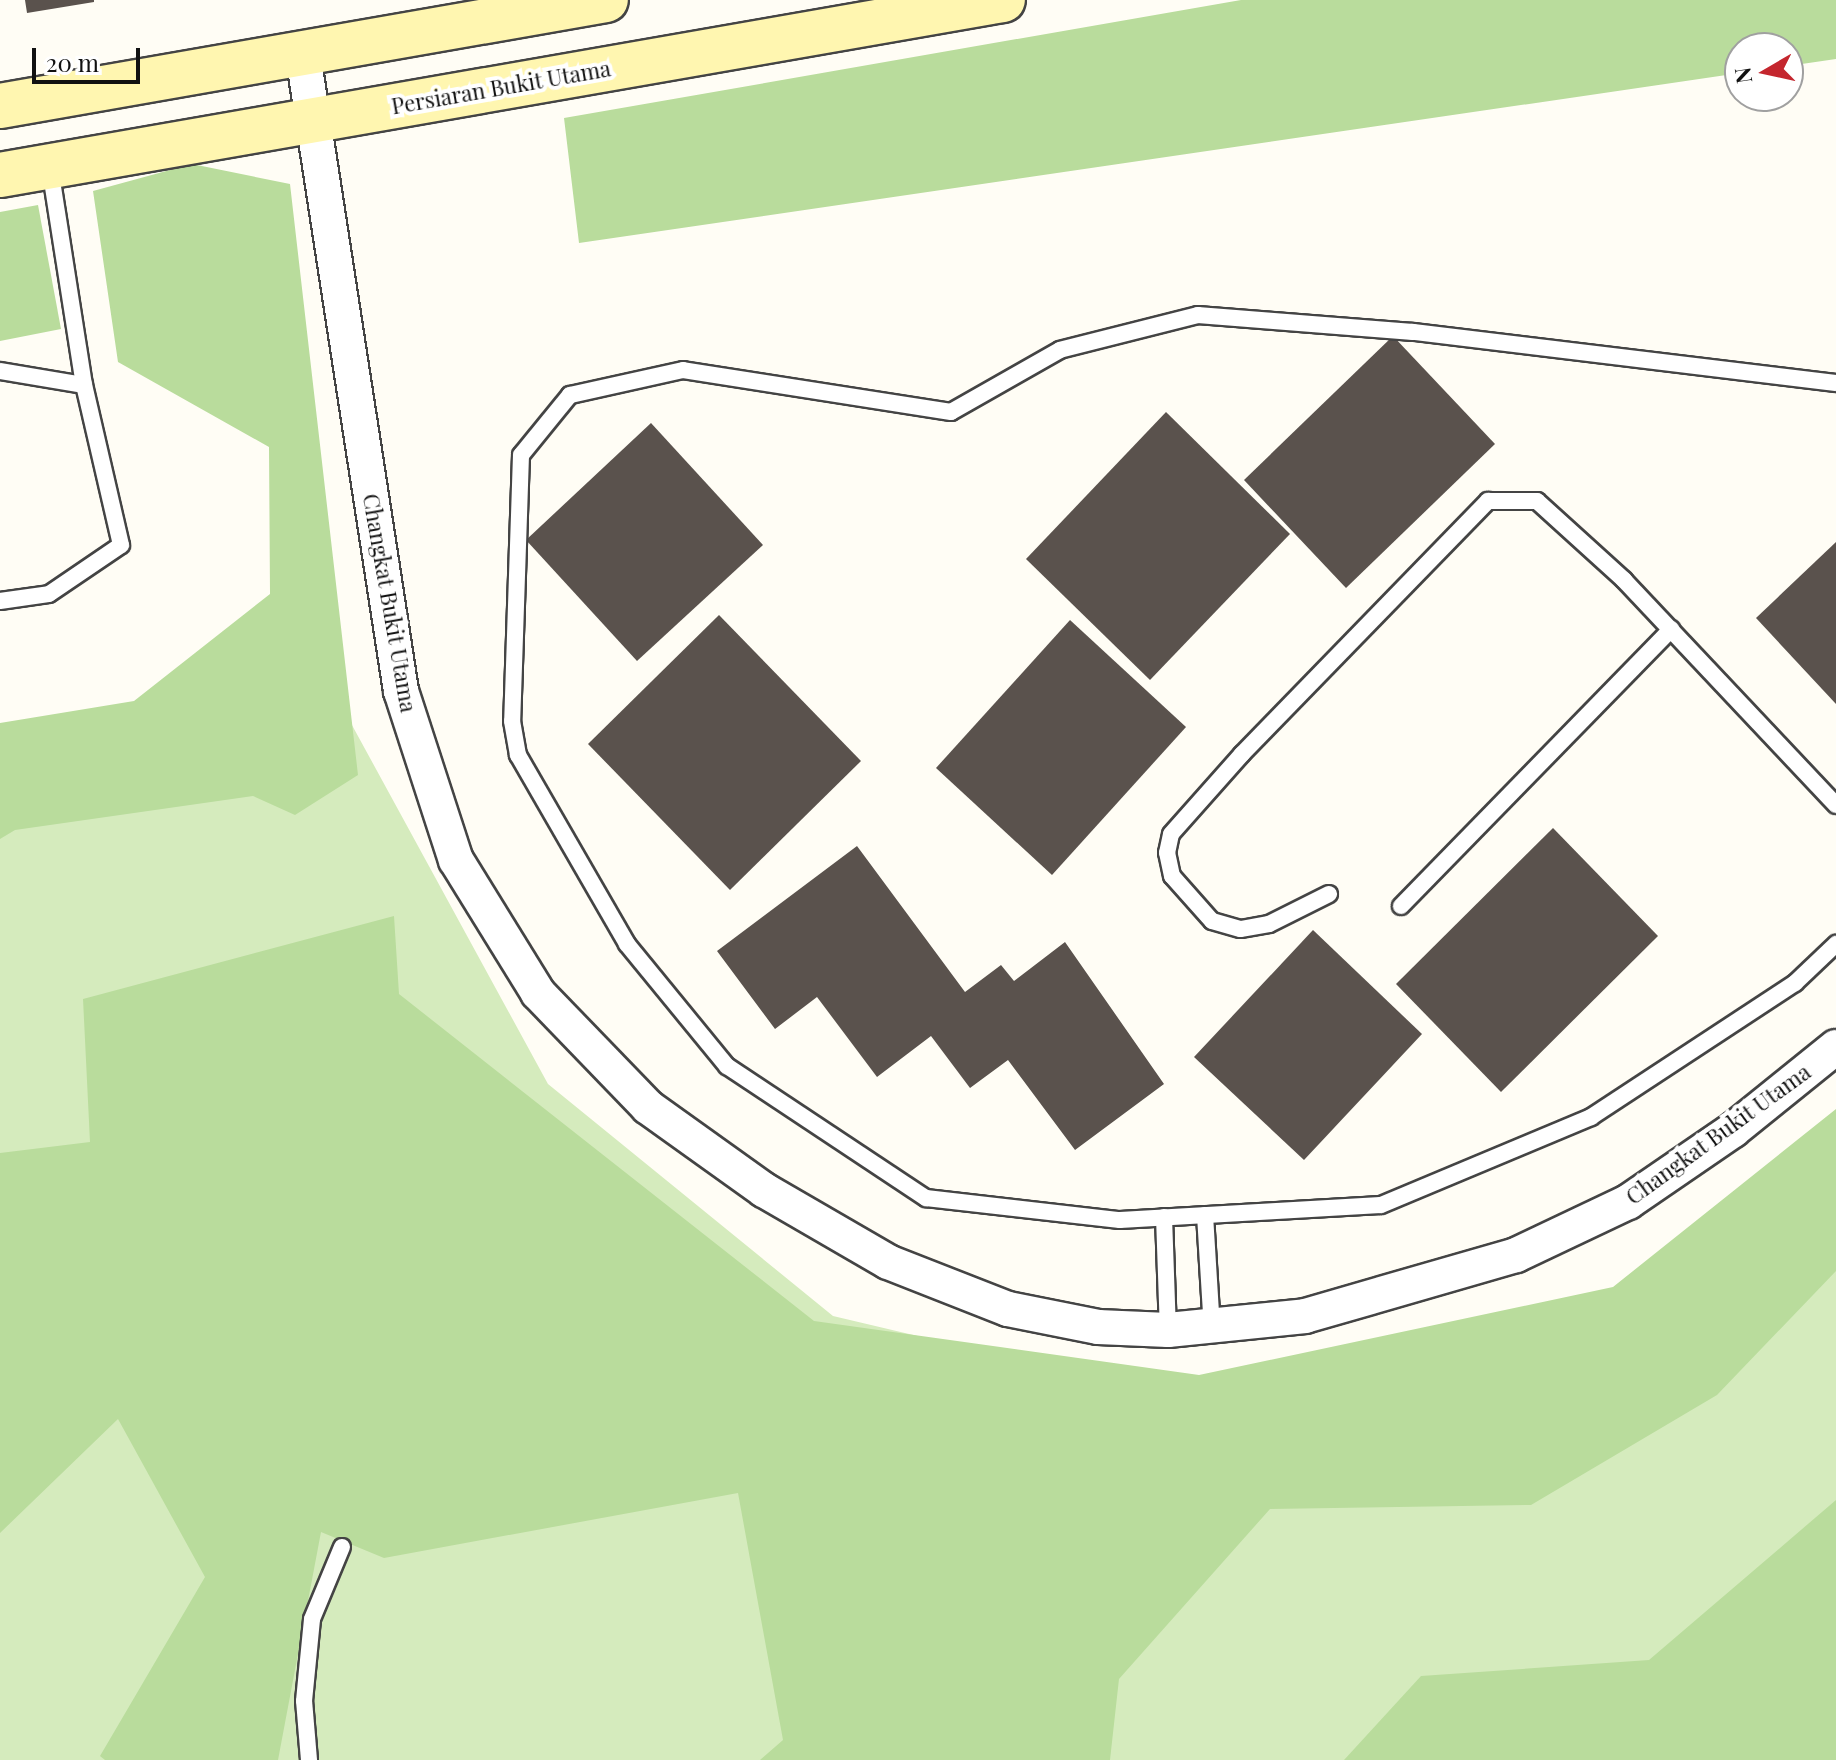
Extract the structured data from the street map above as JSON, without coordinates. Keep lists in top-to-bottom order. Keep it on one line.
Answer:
{"streets":{"street":["Persiaran Bukit Utama","Changkat Bukit Utama"]},"crossings":[["Persiaran Bukit Utama","Changkat Bukit Utama"]],"scale_bar":"20 m","north":"left"}
